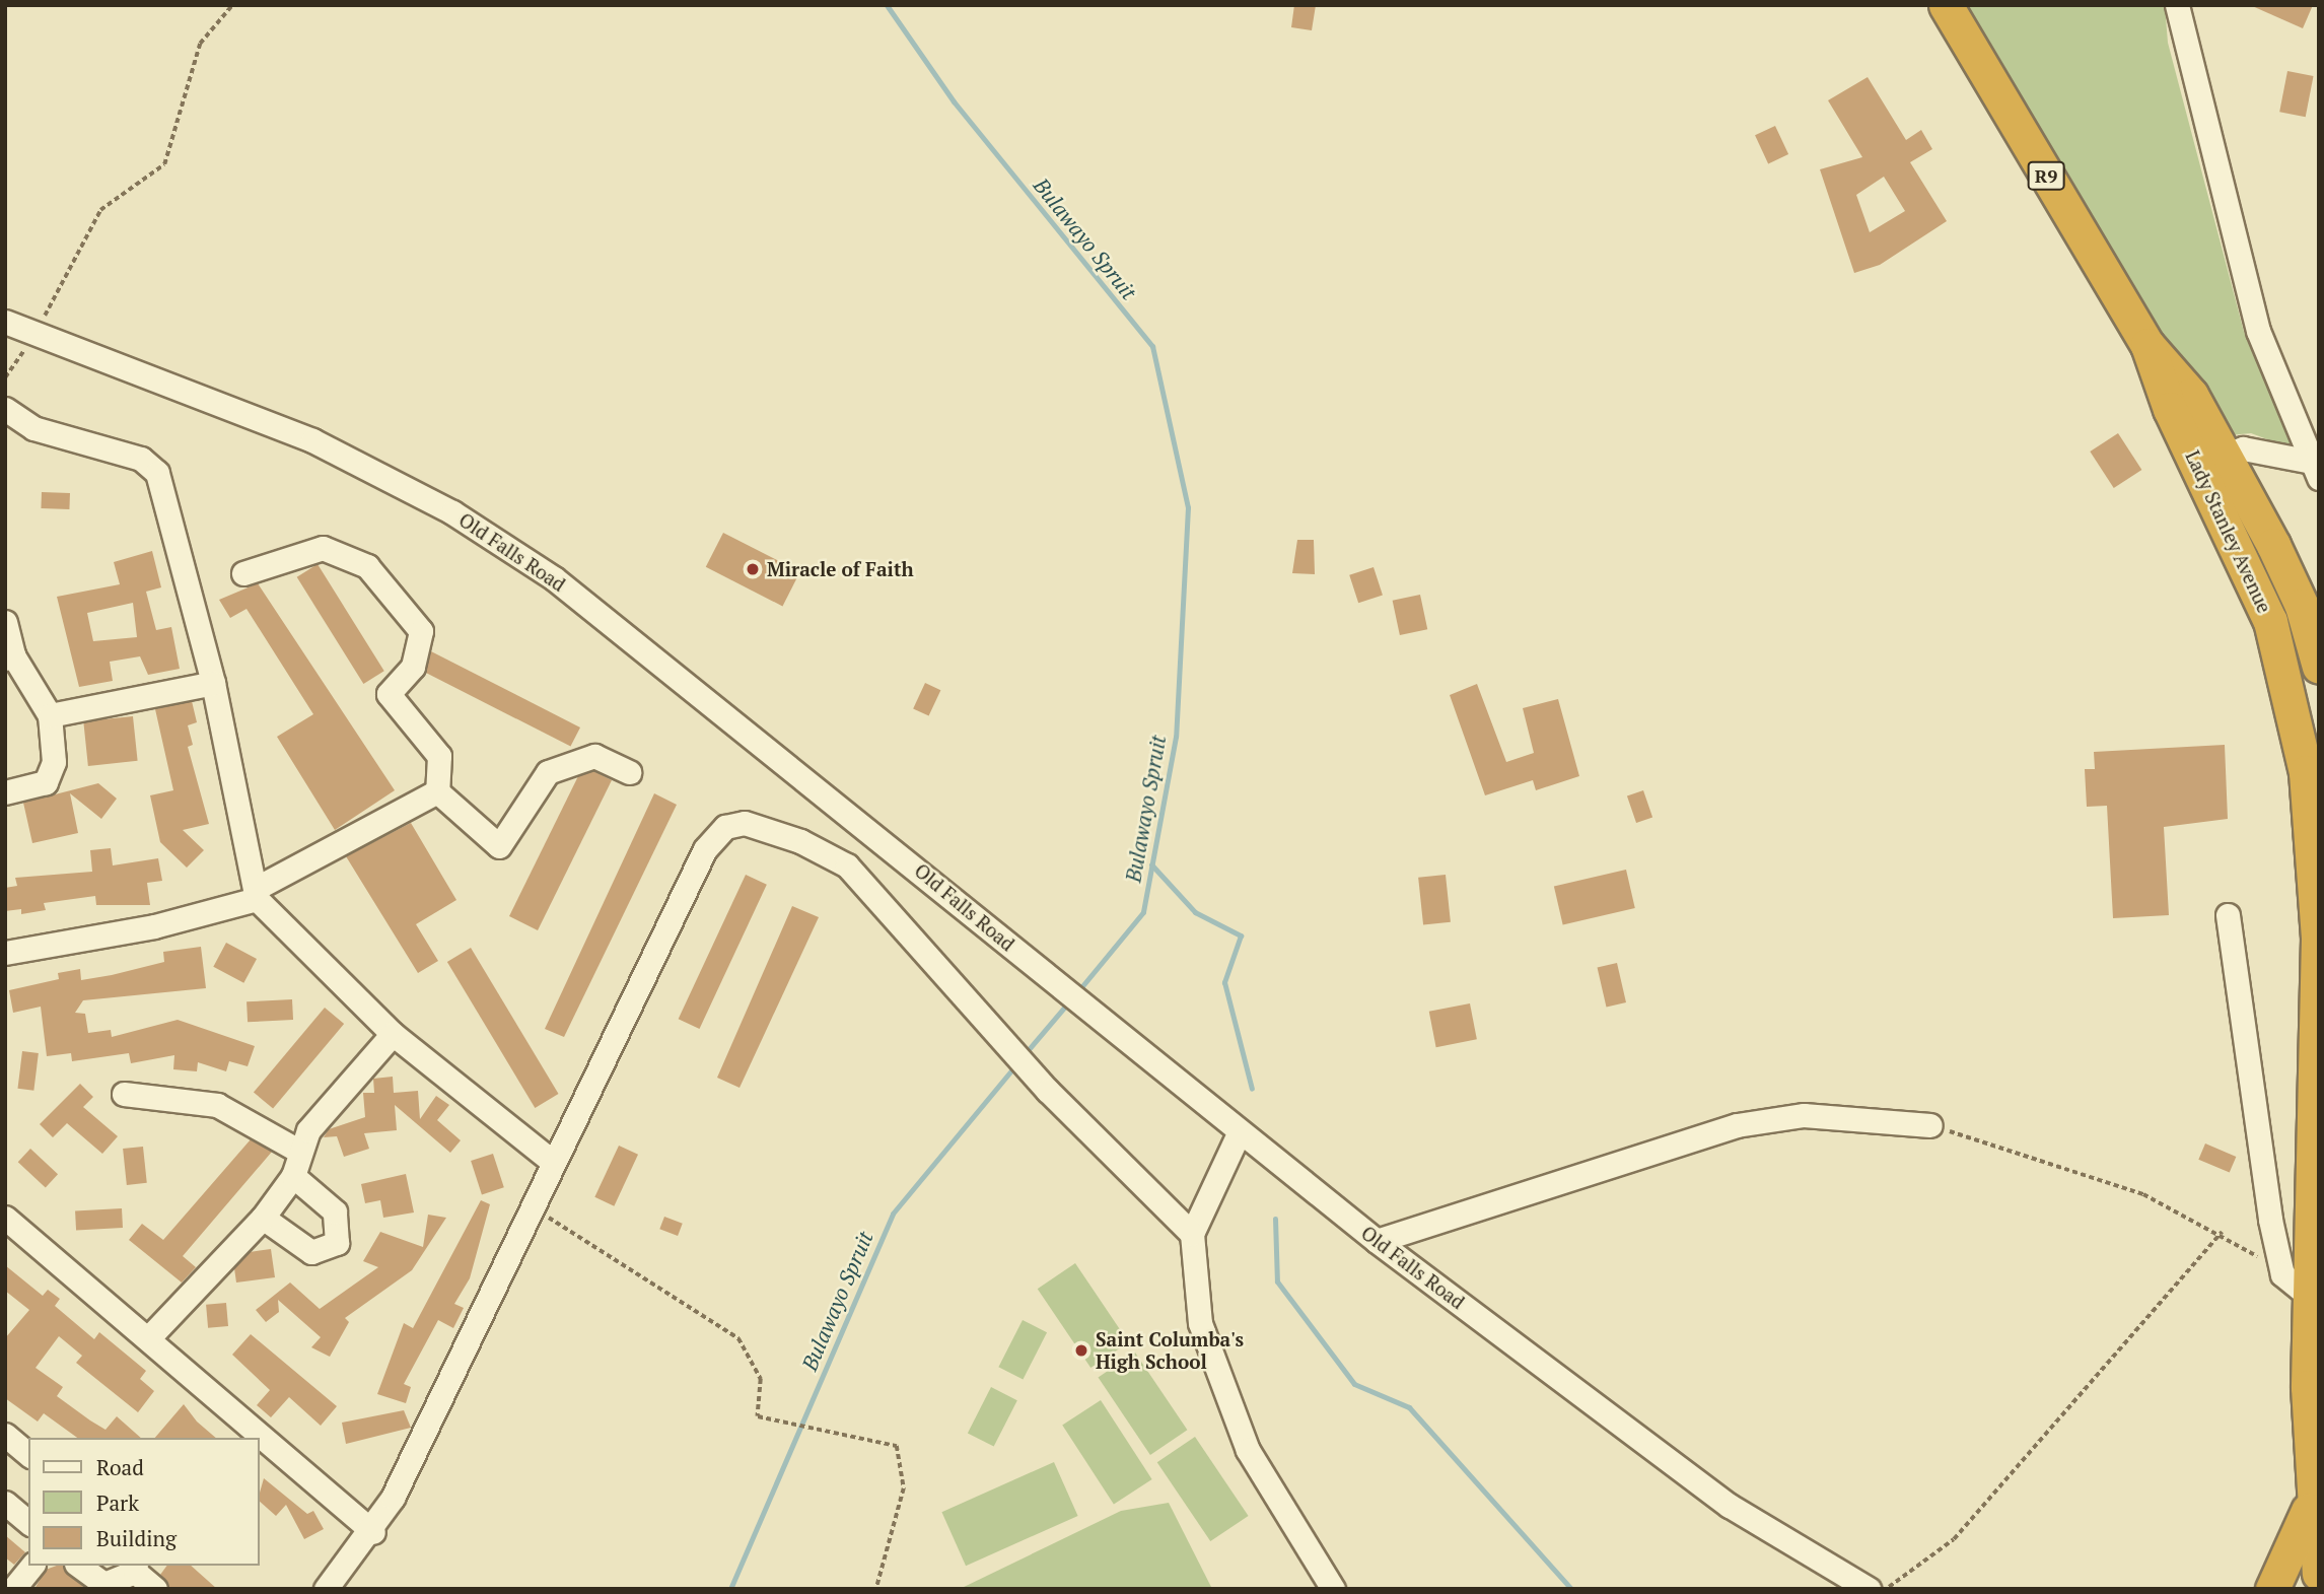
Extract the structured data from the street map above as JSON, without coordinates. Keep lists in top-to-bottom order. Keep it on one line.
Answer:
{"streets":{"highway":["R9","Lady Stanley Avenue"],"street":["Old Falls Road"]},"water":["Bulawayo Spruit"],"places":["Miracle of Faith","Saint Columba's High School"],"legend":["Road","Park","Building"]}
